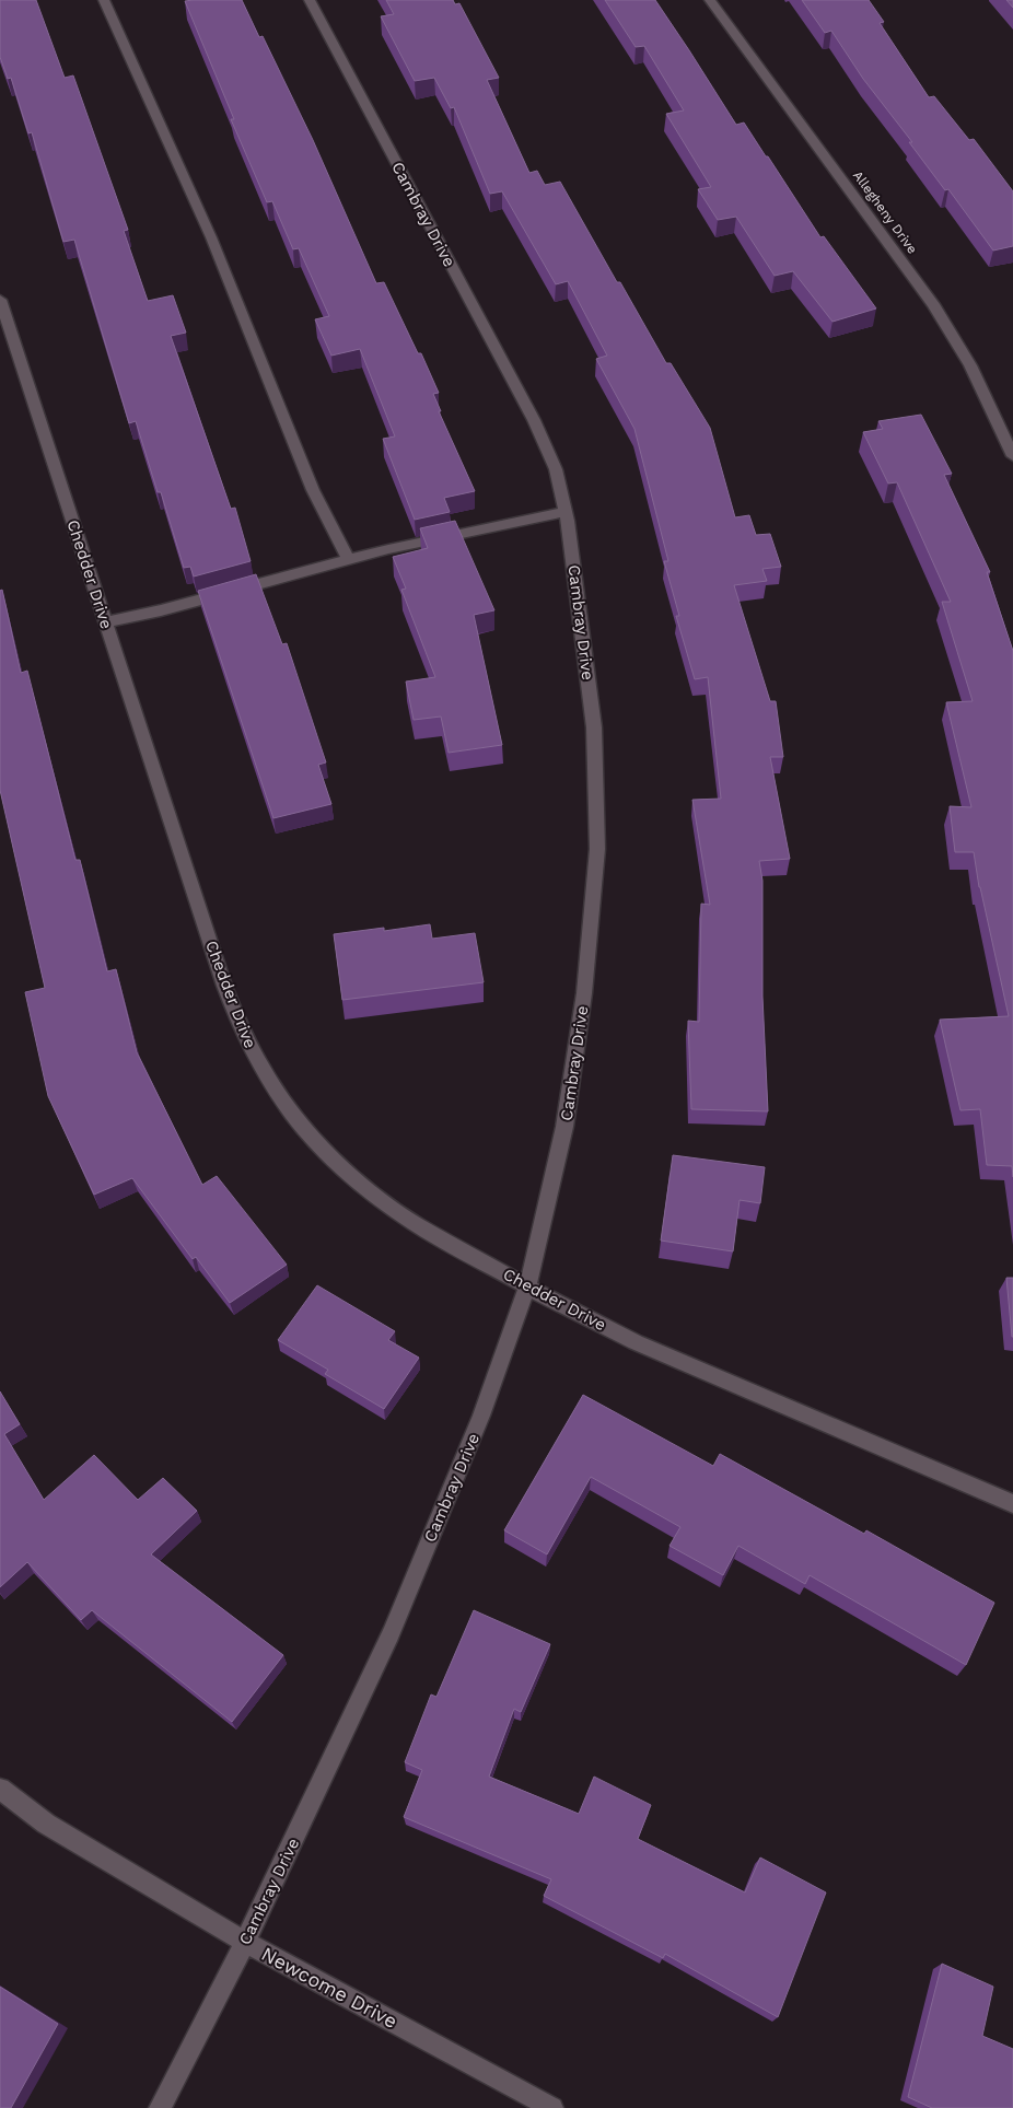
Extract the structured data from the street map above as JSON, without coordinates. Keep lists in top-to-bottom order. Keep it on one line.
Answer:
{"streets":{"street":["Allegheny Drive","Cambray Drive","Chedder Drive","Newcome Drive"]},"crossings":[["Cambray Drive","Chedder Drive"],["Cambray Drive","Newcome Drive"]]}
